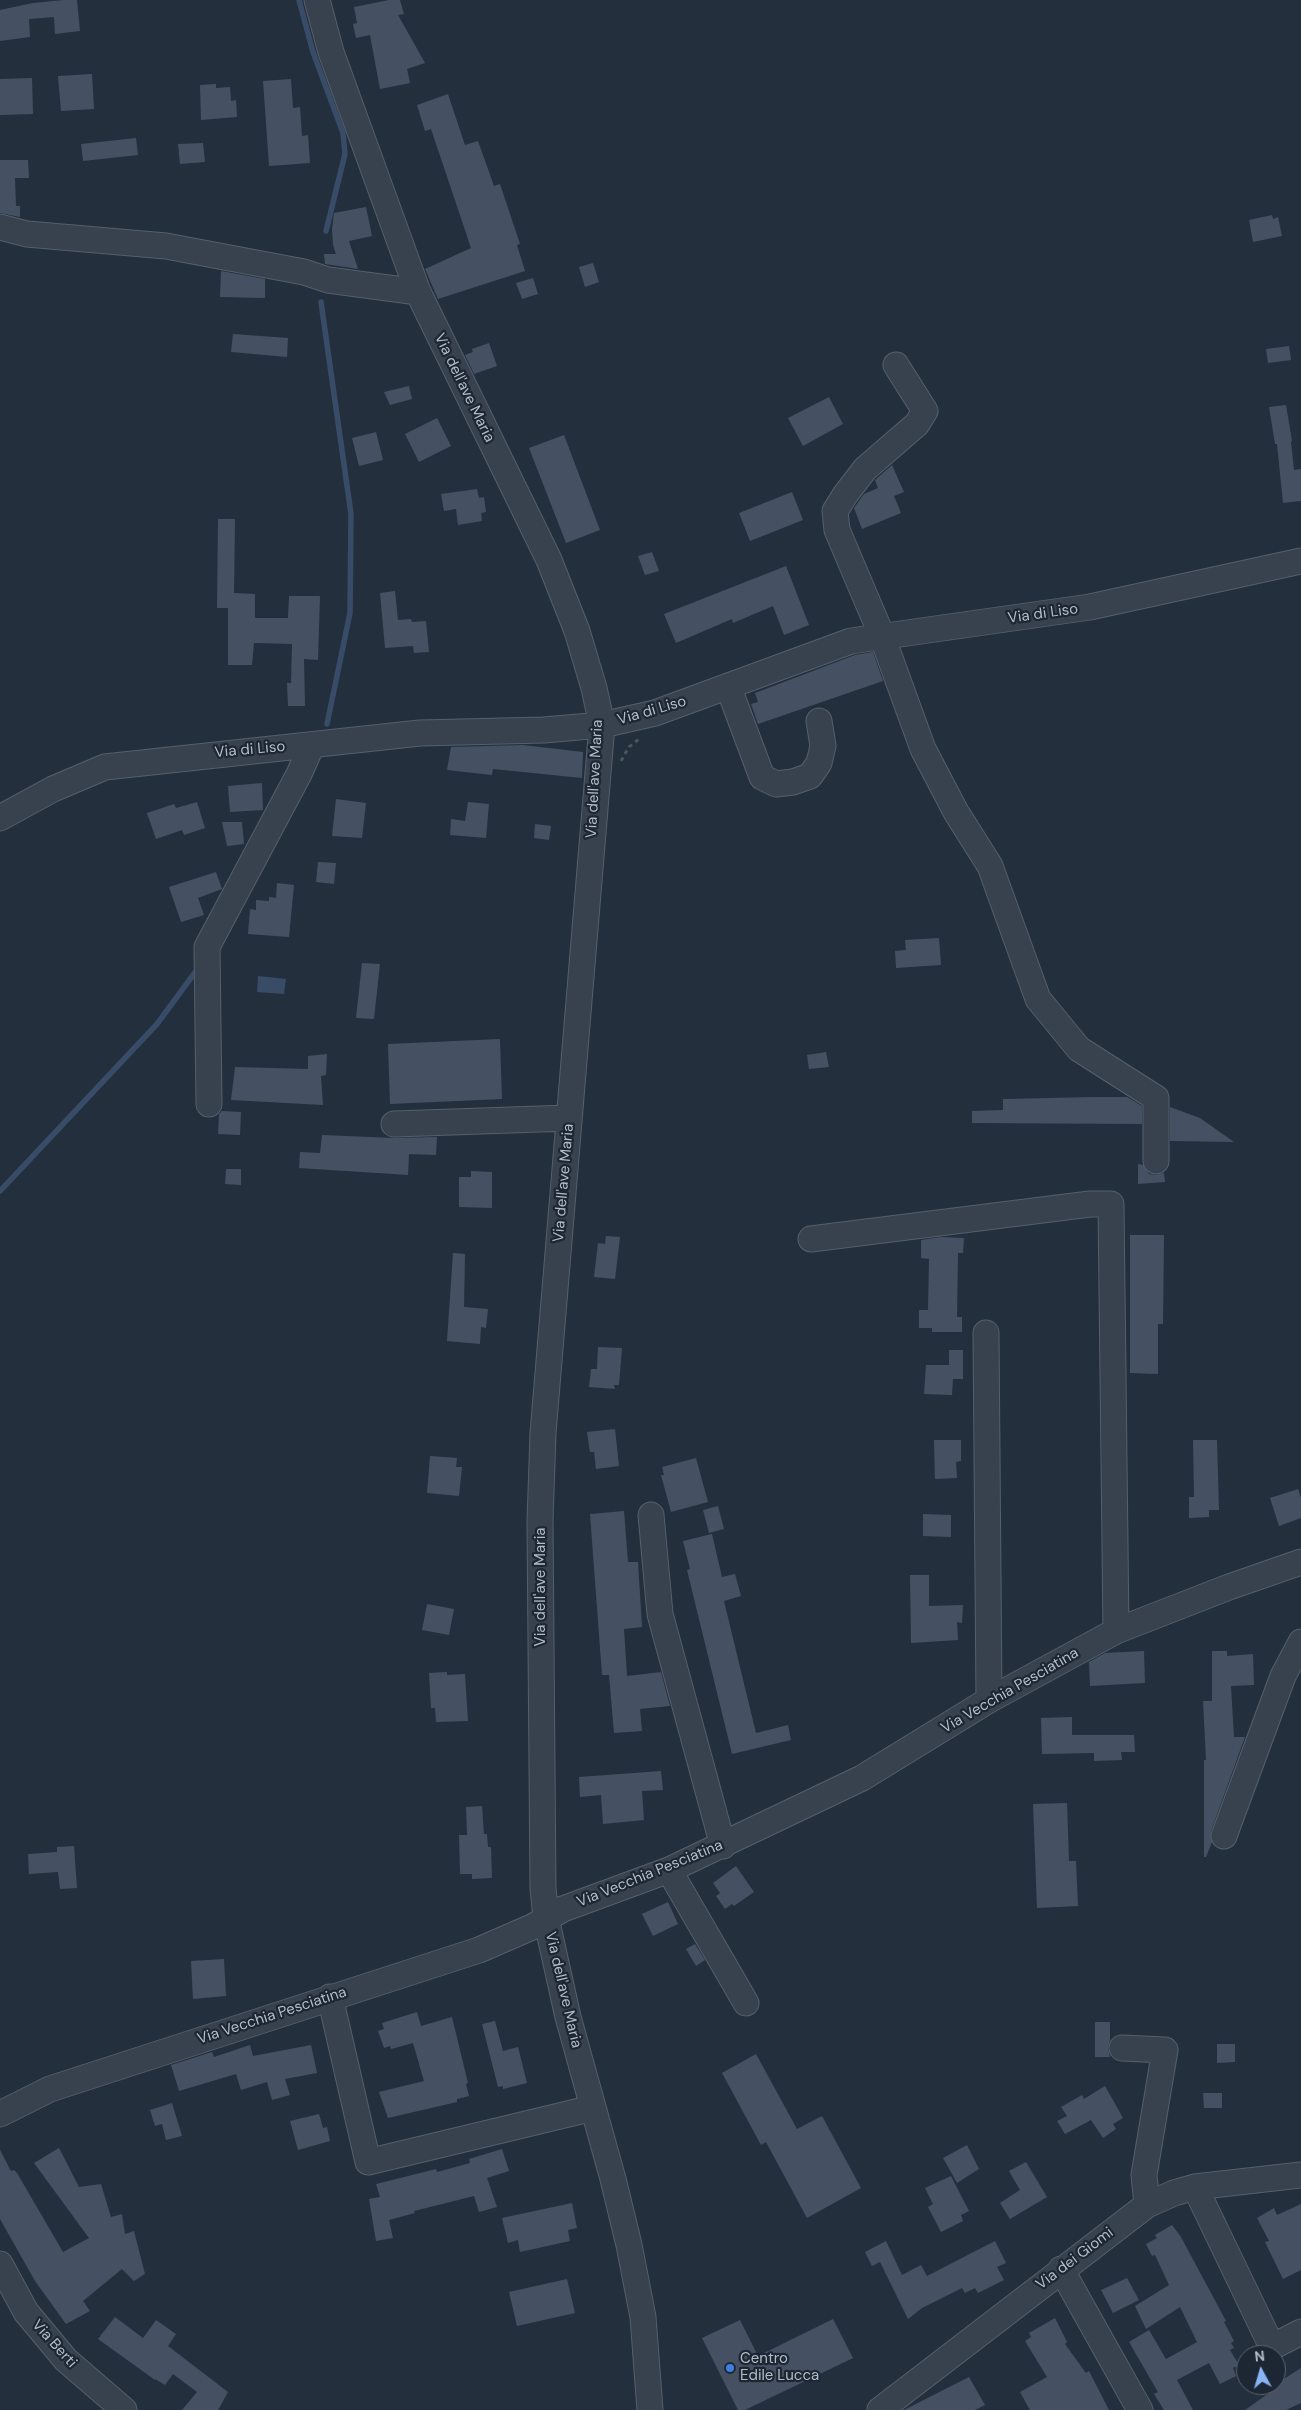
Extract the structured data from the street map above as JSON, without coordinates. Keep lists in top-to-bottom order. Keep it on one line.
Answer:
{"streets":{"street":["Via dell'ave Maria","Via di Liso","Via Vecchia Pesciatina","Via dei Giomi","Via Berti"]},"crossings":[["Via dell'ave Maria","Via di Liso"],["Via dell'ave Maria","Via Vecchia Pesciatina"]],"places":["Centro Edile Lucca"],"north":"top"}
